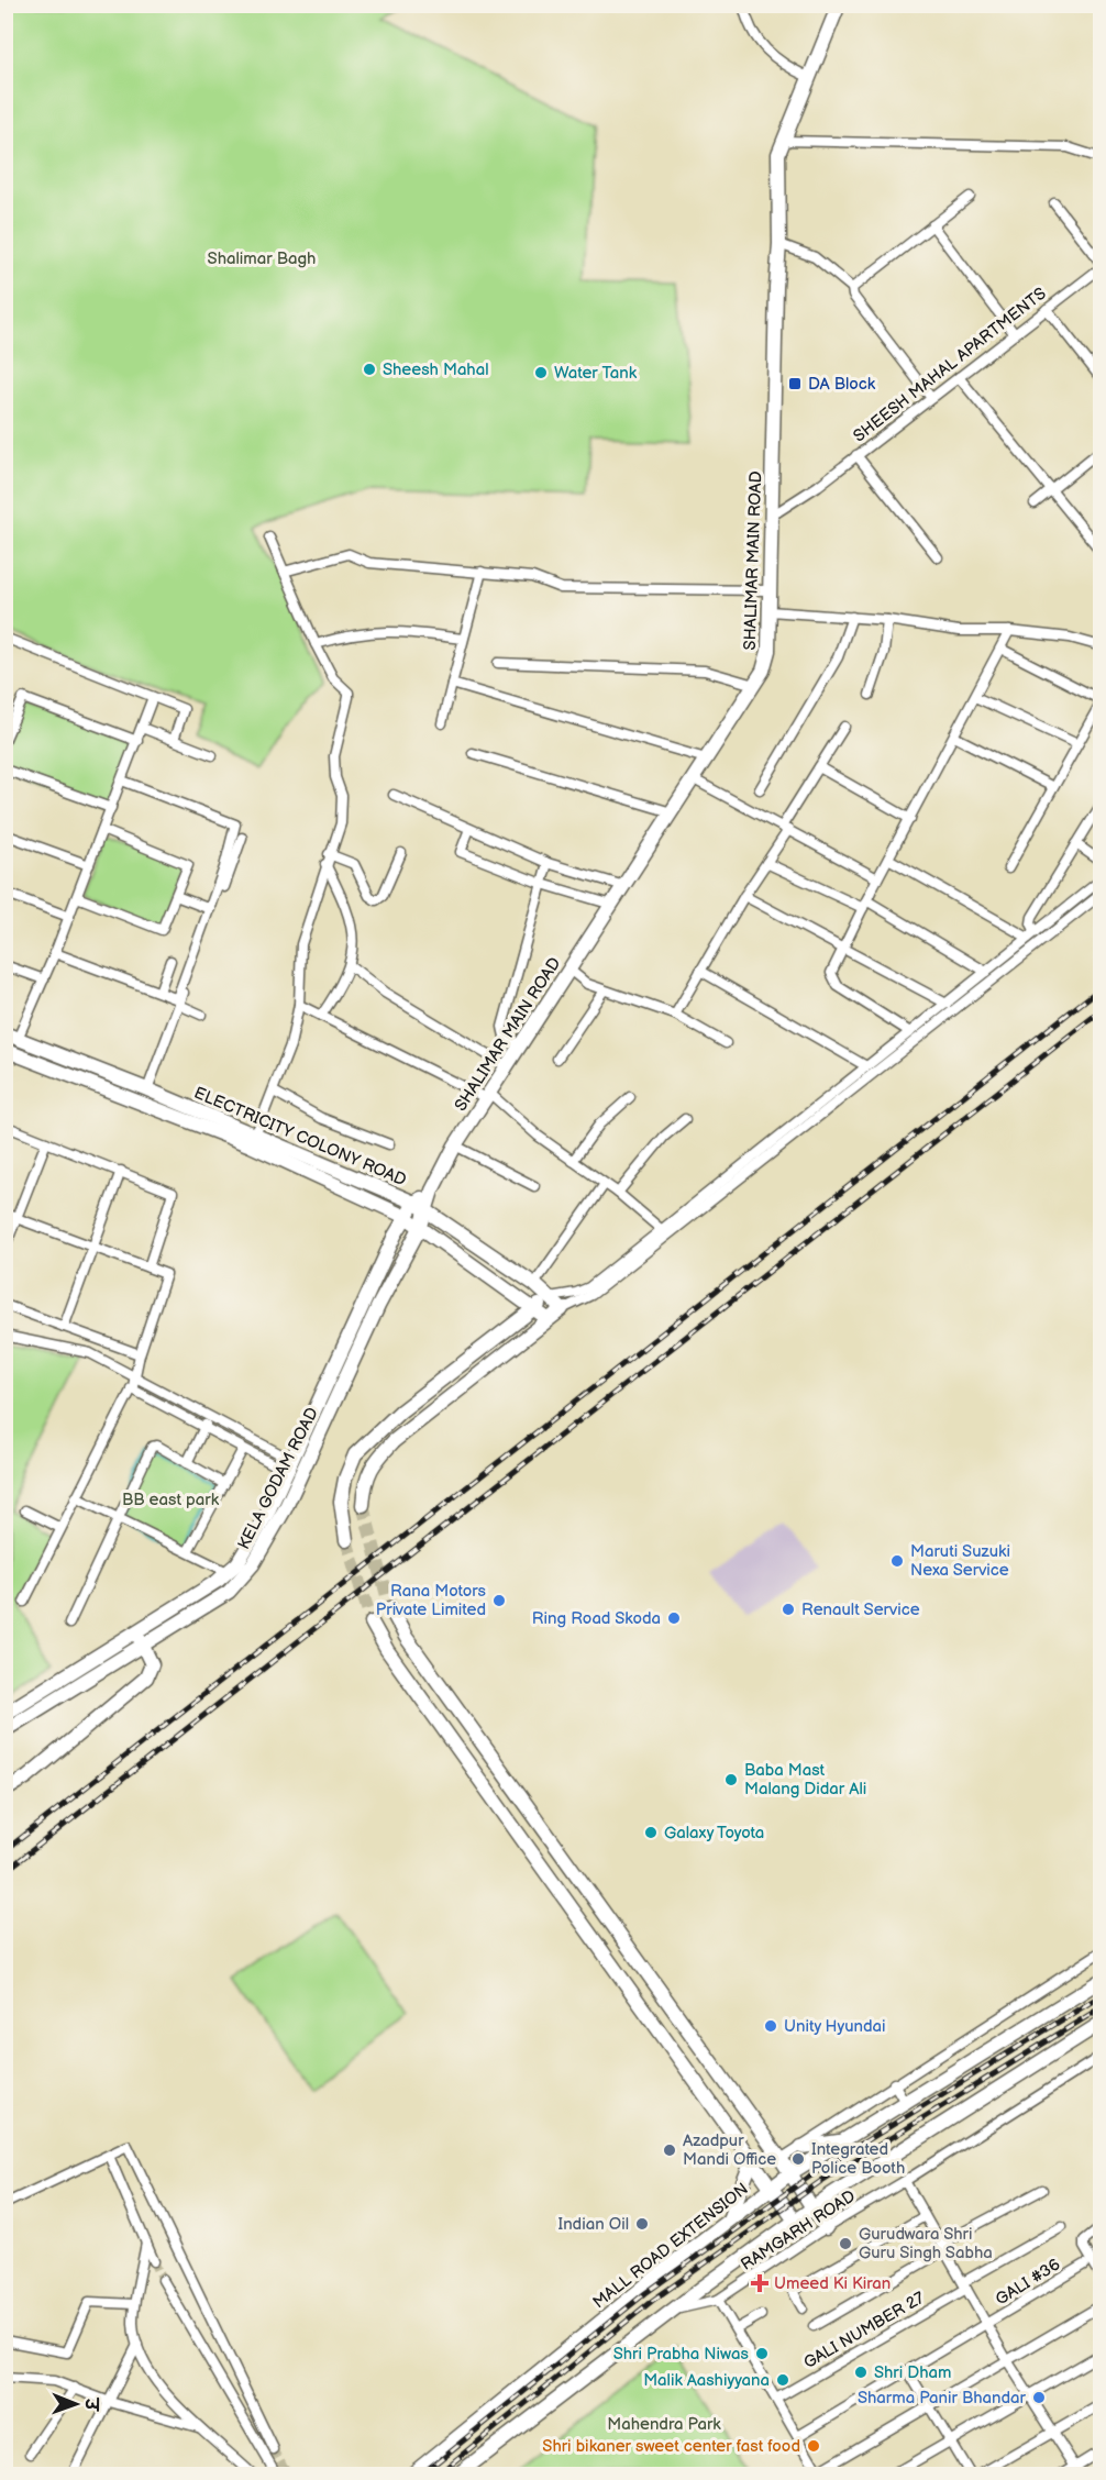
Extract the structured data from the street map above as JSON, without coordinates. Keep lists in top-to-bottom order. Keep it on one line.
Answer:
{"streets":{"street":["SHEESH MAHAL APARTMENTS","SHALIMAR MAIN ROAD","ELECTRICITY COLONY ROAD","KELA GODAM ROAD","RAMGARH ROAD","MALL ROAD EXTENSION","GALI #36","GALI NUMBER 27"]},"crossings":[["SHEESH MAHAL APARTMENTS","SHALIMAR MAIN ROAD"],["SHALIMAR MAIN ROAD","ELECTRICITY COLONY ROAD"],["SHALIMAR MAIN ROAD","KELA GODAM ROAD"],["ELECTRICITY COLONY ROAD","KELA GODAM ROAD"]],"parks":["Shalimar Bagh","BB east park","Mahendra Park"],"places":{"other":["Sheesh Mahal","Water Tank","Maruti Suzuki Nexa Service","Rana Motors Private Limited","Renault Service","Ring Road Skoda","Baba Mast Malang Didar Ali","Galaxy Toyota","Unity Hyundai","Azadpur Mandi Office","Integrated Police Booth","Indian Oil","Gurudwara Shri Guru Singh Sabha","Shri Prabha Niwas","Shri Dham","Malik Aashiyyana","Sharma Panir Bhandar","Shri bikaner sweet center fast food"],"transit":["DA Block"],"health":["Umeed Ki Kiran"]},"north":"right"}
